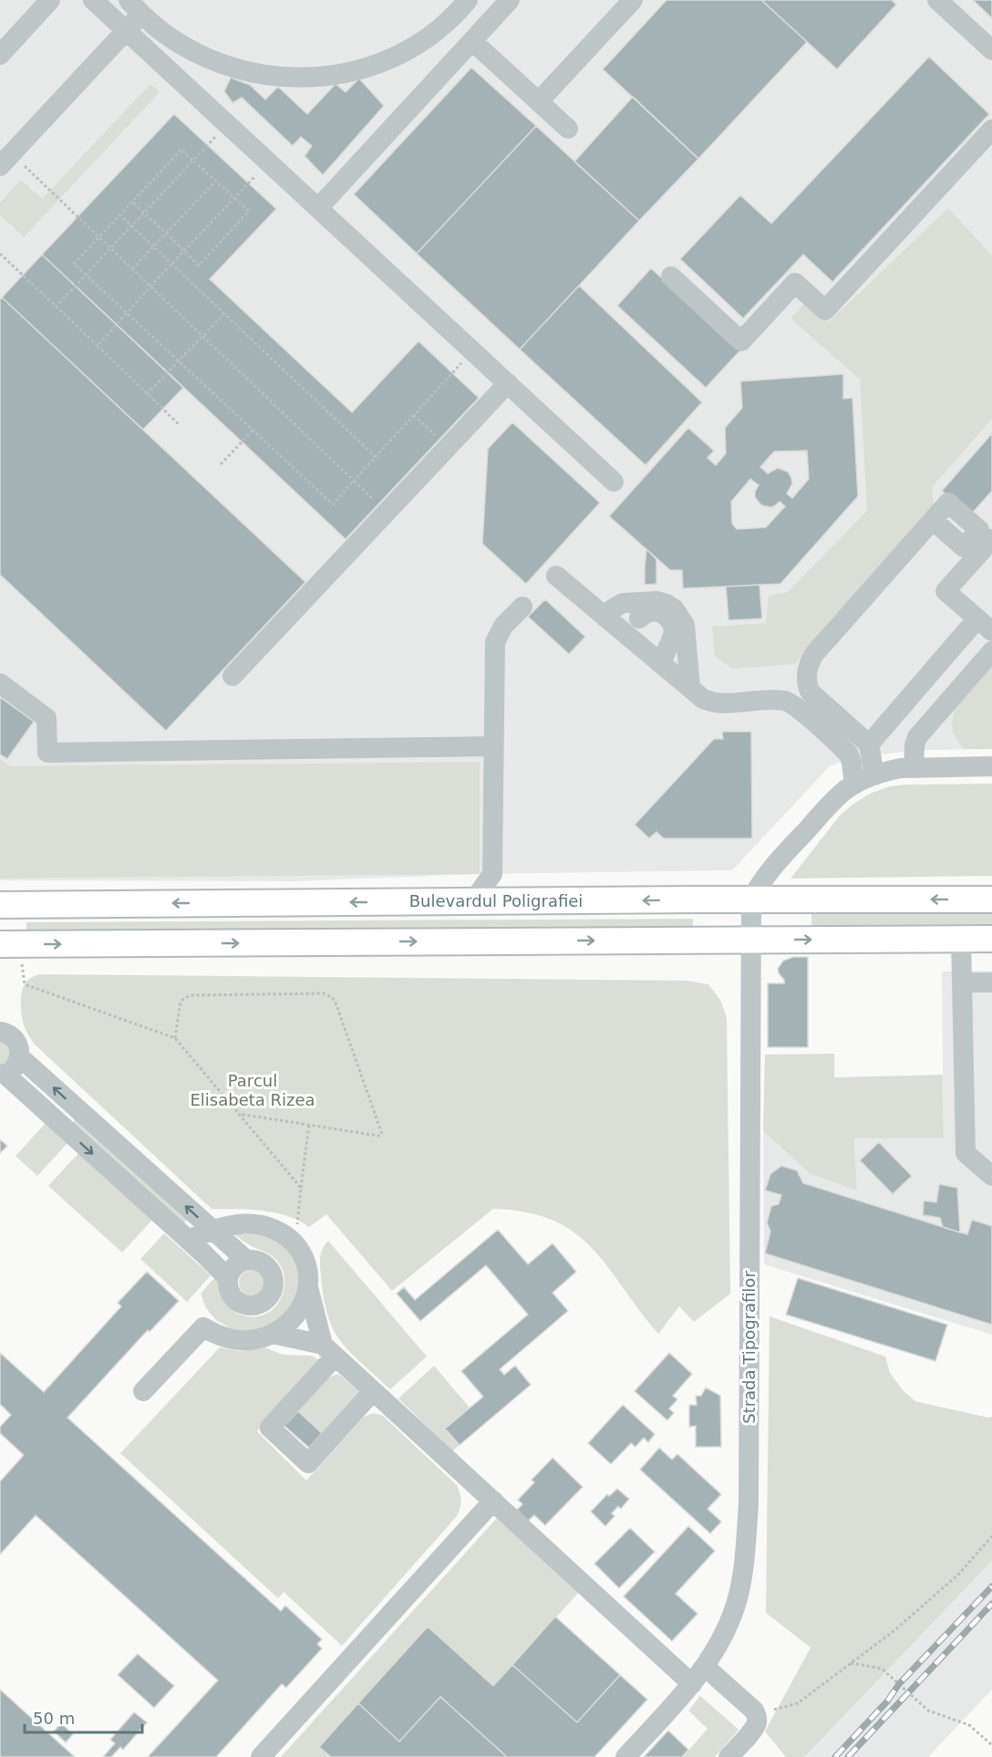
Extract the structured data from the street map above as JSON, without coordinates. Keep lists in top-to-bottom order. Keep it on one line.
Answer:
{"streets":{"main road":["Bulevardul Poligrafiei"],"street":["Strada Tipografilor"]},"crossings":[["Bulevardul Poligrafiei","Strada Tipografilor"]],"parks":["Parcul Elisabeta Rizea"],"scale_bar":"50 m"}
